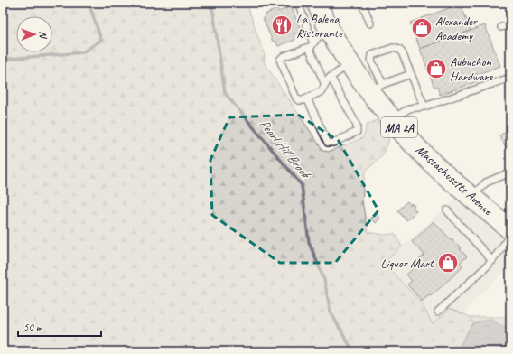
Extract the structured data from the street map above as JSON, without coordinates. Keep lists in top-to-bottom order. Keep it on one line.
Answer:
{"streets":{"main road":["MA 2A","Massachusetts Avenue"]},"water":["Pearl Hill Brook"],"places":{"restaurant":["La Balena Ristorante"],"shop":["Alexander Academy","Aubuchon Hardware","Liquor Mart"]},"scale_bar":"50 m","north":"right"}
